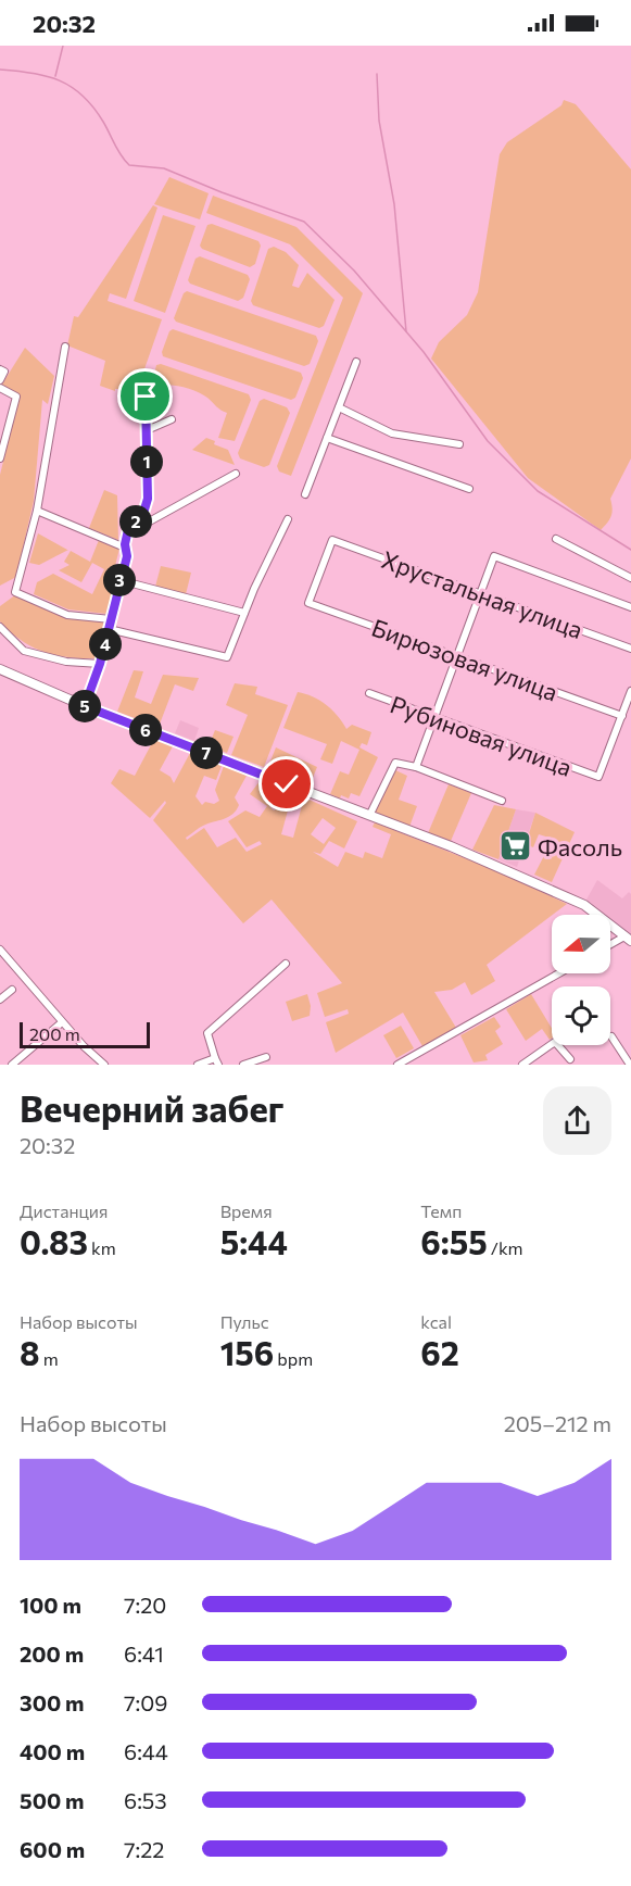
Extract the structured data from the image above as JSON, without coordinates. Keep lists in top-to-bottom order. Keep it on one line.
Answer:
{"streets":{"street":["Хрустальная улица","Бирюзовая улица","Рубиновая улица"]},"crossings":[["Хрустальная улица","Бирюзовая улица"],["Бирюзовая улица","Рубиновая улица"]],"places":{"supermarket":["Фасоль"]},"scale_bar":"200 m","north":"left","page":{"status":"20:32","pins":["1","2","3","4","5","6","7"],"scale":"200 m","heading":["Вечерний забег","20:32"],"stats":[["Дистанция","0.83 km"],["Время","5:44"],["Темп","6:55 /km"],["Набор высоты","8 m"],["Пульс","156 bpm"],["kcal","62"]],"chart":["Набор высоты","205–212 m"],"list":[{"name":"100 m","note":"7:20"},{"name":"200 m","note":"6:41"},{"name":"300 m","note":"7:09"},{"name":"400 m","note":"6:44"},{"name":"500 m","note":"6:53"},{"name":"600 m","note":"7:22"}]}}
